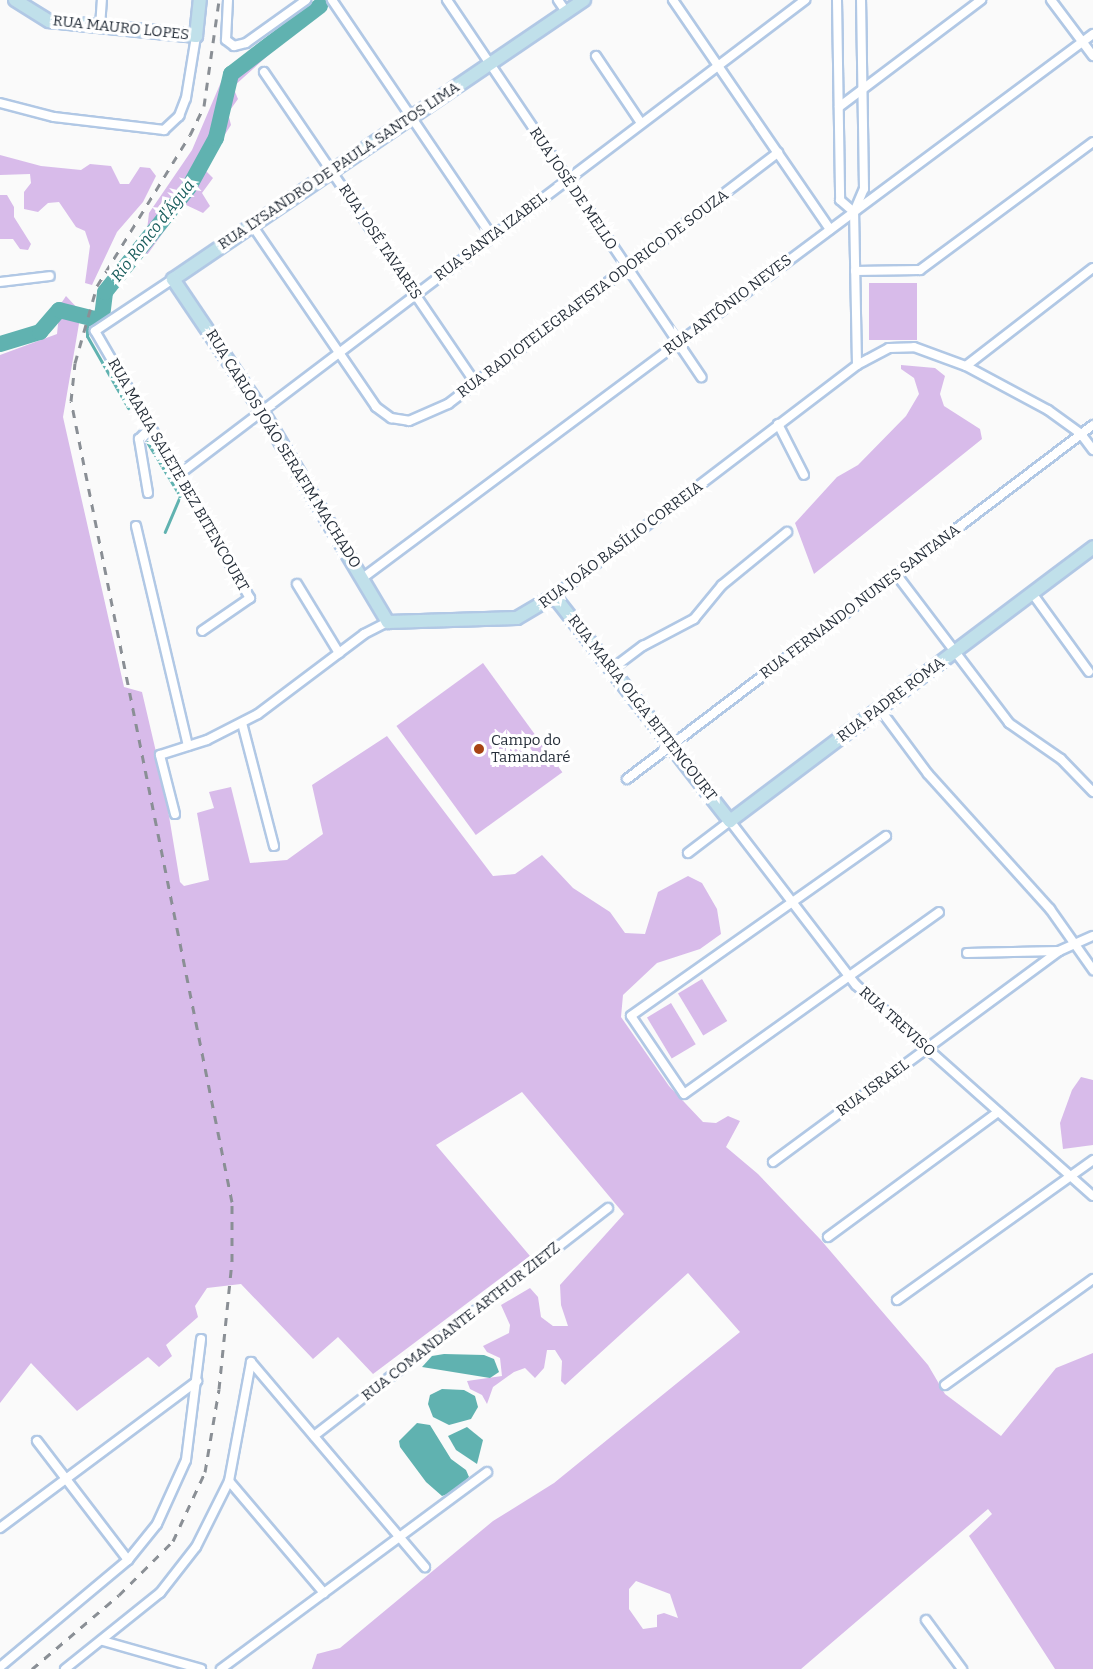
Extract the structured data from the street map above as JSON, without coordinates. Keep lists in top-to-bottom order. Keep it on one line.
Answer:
{"streets":{"street":["RUA MAURO LOPES","RUA LYSANDRO DE PAULA SANTOS LIMA","RUA JOSÉ DE MELLO","RUA SANTA IZABEL","RUA JOSÉ TAVARES","RUA RADIOTELEGRAFISTA ODORICO DE SOUZA","RUA ANTÔNIO NEVES","RUA CARLOS JOÃO SERAFIM MACHADO","RUA MARIA SALETE BEZ BITENCOURT","RUA JOÃO BASÍLIO CORREIA","RUA FERNANDO NUNES SANTANA","RUA PADRE ROMA","RUA MARIA OLGA BITTENCOURT","RUA TREVISO","RUA ISRAEL","RUA COMANDANTE ARTHUR ZIETZ"]},"crossings":[["RUA LYSANDRO DE PAULA SANTOS LIMA","RUA JOSÉ DE MELLO"],["RUA LYSANDRO DE PAULA SANTOS LIMA","RUA JOSÉ TAVARES"],["RUA LYSANDRO DE PAULA SANTOS LIMA","RUA CARLOS JOÃO SERAFIM MACHADO"],["RUA LYSANDRO DE PAULA SANTOS LIMA","RUA MARIA SALETE BEZ BITENCOURT"],["RUA JOSÉ DE MELLO","RUA SANTA IZABEL"],["RUA JOSÉ DE MELLO","RUA RADIOTELEGRAFISTA ODORICO DE SOUZA"],["RUA JOSÉ DE MELLO","RUA ANTÔNIO NEVES"],["RUA SANTA IZABEL","RUA JOSÉ TAVARES"],["RUA SANTA IZABEL","RUA RADIOTELEGRAFISTA ODORICO DE SOUZA"],["RUA SANTA IZABEL","RUA CARLOS JOÃO SERAFIM MACHADO"],["RUA SANTA IZABEL","RUA MARIA SALETE BEZ BITENCOURT"],["RUA JOSÉ TAVARES","RUA RADIOTELEGRAFISTA ODORICO DE SOUZA"],["RUA ANTÔNIO NEVES","RUA CARLOS JOÃO SERAFIM MACHADO"],["RUA CARLOS JOÃO SERAFIM MACHADO","RUA JOÃO BASÍLIO CORREIA"],["RUA JOÃO BASÍLIO CORREIA","RUA FERNANDO NUNES SANTANA"],["RUA JOÃO BASÍLIO CORREIA","RUA MARIA OLGA BITTENCOURT"],["RUA FERNANDO NUNES SANTANA","RUA MARIA OLGA BITTENCOURT"],["RUA PADRE ROMA","RUA MARIA OLGA BITTENCOURT"],["RUA PADRE ROMA","RUA TREVISO"],["RUA MARIA OLGA BITTENCOURT","RUA TREVISO"],["RUA TREVISO","RUA ISRAEL"]],"water":["Rio Ronco d'Água"],"places":["Campo do Tamandaré"]}
